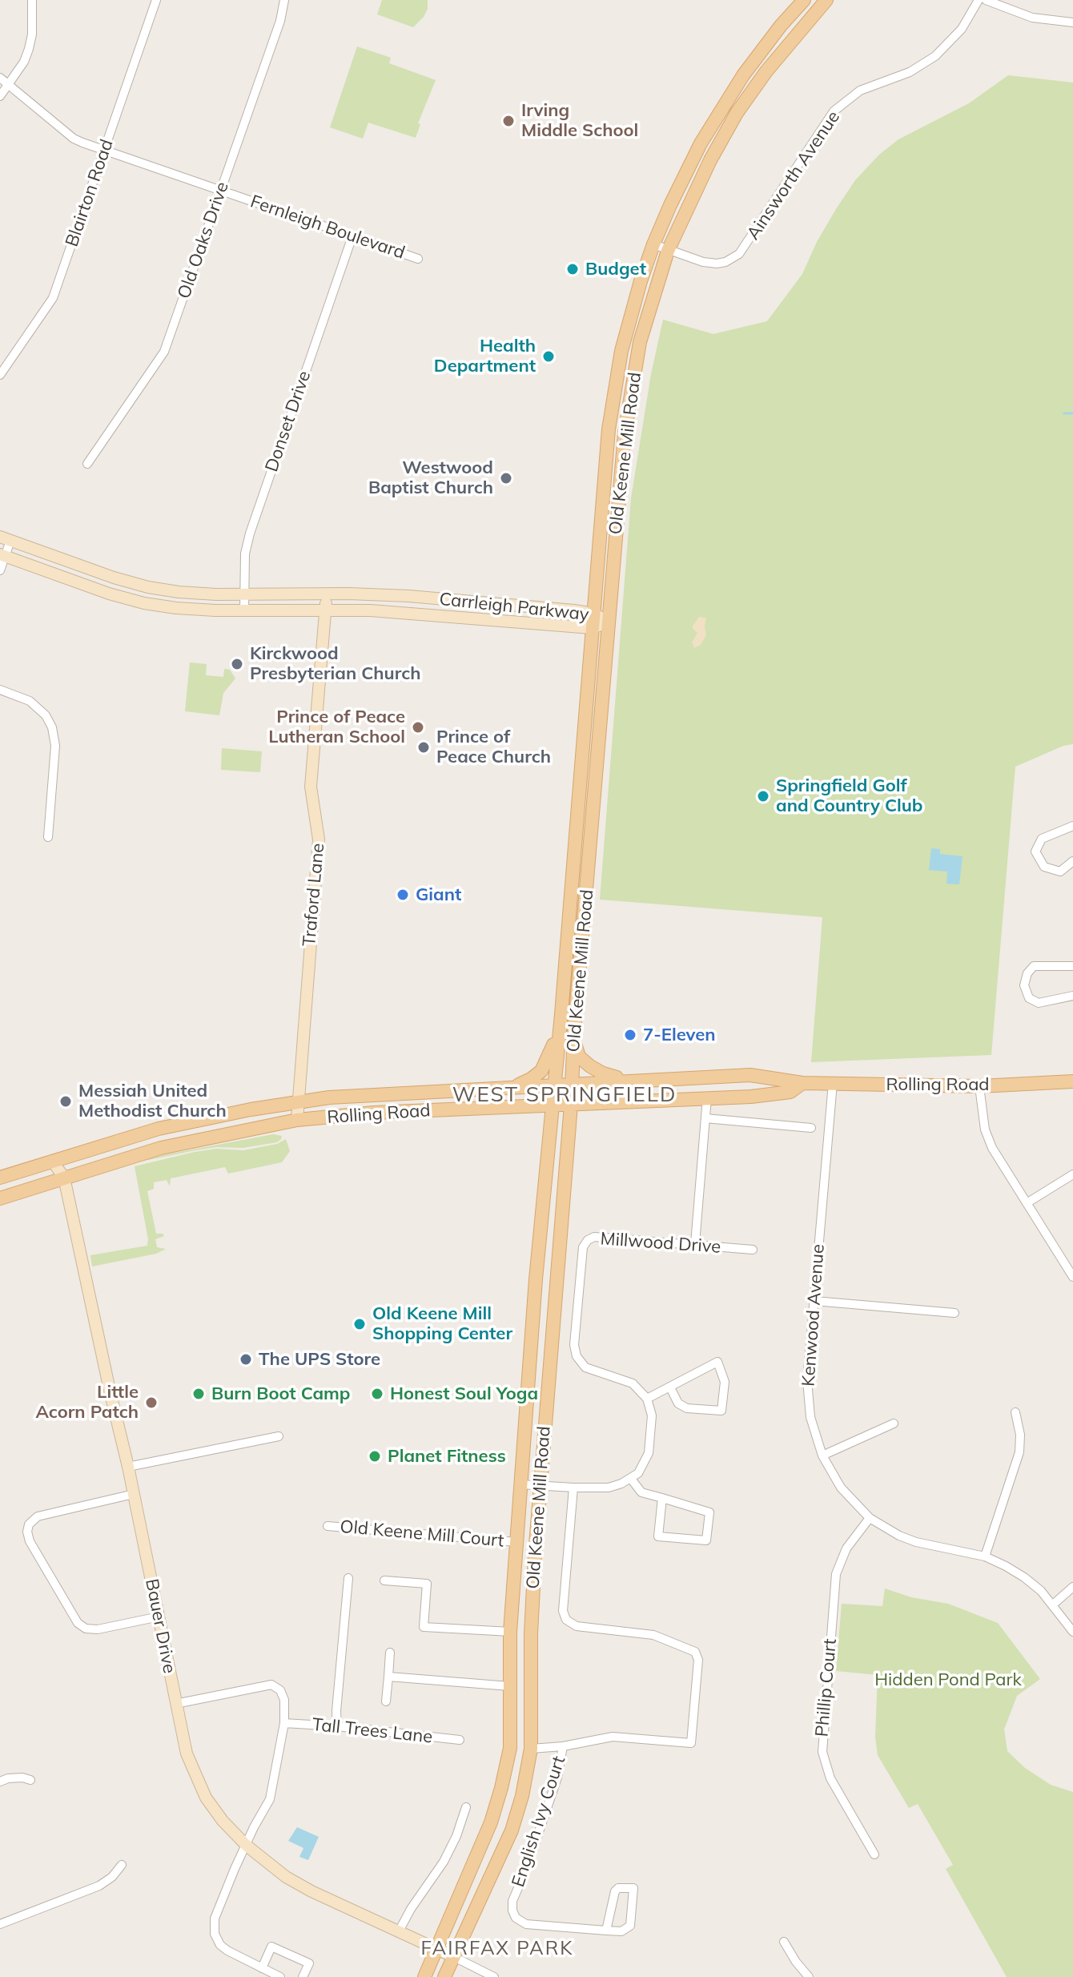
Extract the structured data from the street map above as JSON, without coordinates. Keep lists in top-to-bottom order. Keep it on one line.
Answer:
{"streets":{"main road":["Old Keene Mill Road","Rolling Road"],"street":["Ainsworth Avenue","Blairton Road","Fernleigh Boulevard","Old Oaks Drive","Donset Drive","Carrleigh Parkway","Traford Lane","Millwood Drive","Kenwood Avenue","Old Keene Mill Court","Bauer Drive","Phillip Court","Tall Trees Lane","English Ivy Court"]},"crossings":[["Ainsworth Avenue","Old Keene Mill Road"],["Blairton Road","Fernleigh Boulevard"],["Fernleigh Boulevard","Old Oaks Drive"],["Fernleigh Boulevard","Donset Drive"],["Donset Drive","Carrleigh Parkway"],["Old Keene Mill Road","Carrleigh Parkway"],["Old Keene Mill Road","Rolling Road"],["Old Keene Mill Road","Old Keene Mill Court"],["Old Keene Mill Road","Bauer Drive"],["Carrleigh Parkway","Traford Lane"],["Traford Lane","Rolling Road"],["Rolling Road","Kenwood Avenue"],["Rolling Road","Bauer Drive"],["Kenwood Avenue","Phillip Court"]],"districts":["WEST SPRINGFIELD","FAIRFAX PARK"],"parks":["Hidden Pond Park"],"places":["Irving Middle School","Budget","Health Department","Westwood Baptist Church","Kirckwood Presbyterian Church","Prince of Peace Lutheran School","Prince of Peace Church","Springfield Golf and Country Club","Giant","7-Eleven","Messiah United Methodist Church","Old Keene Mill Shopping Center","The UPS Store","Burn Boot Camp","Honest Soul Yoga","Little Acorn Patch","Planet Fitness"]}
